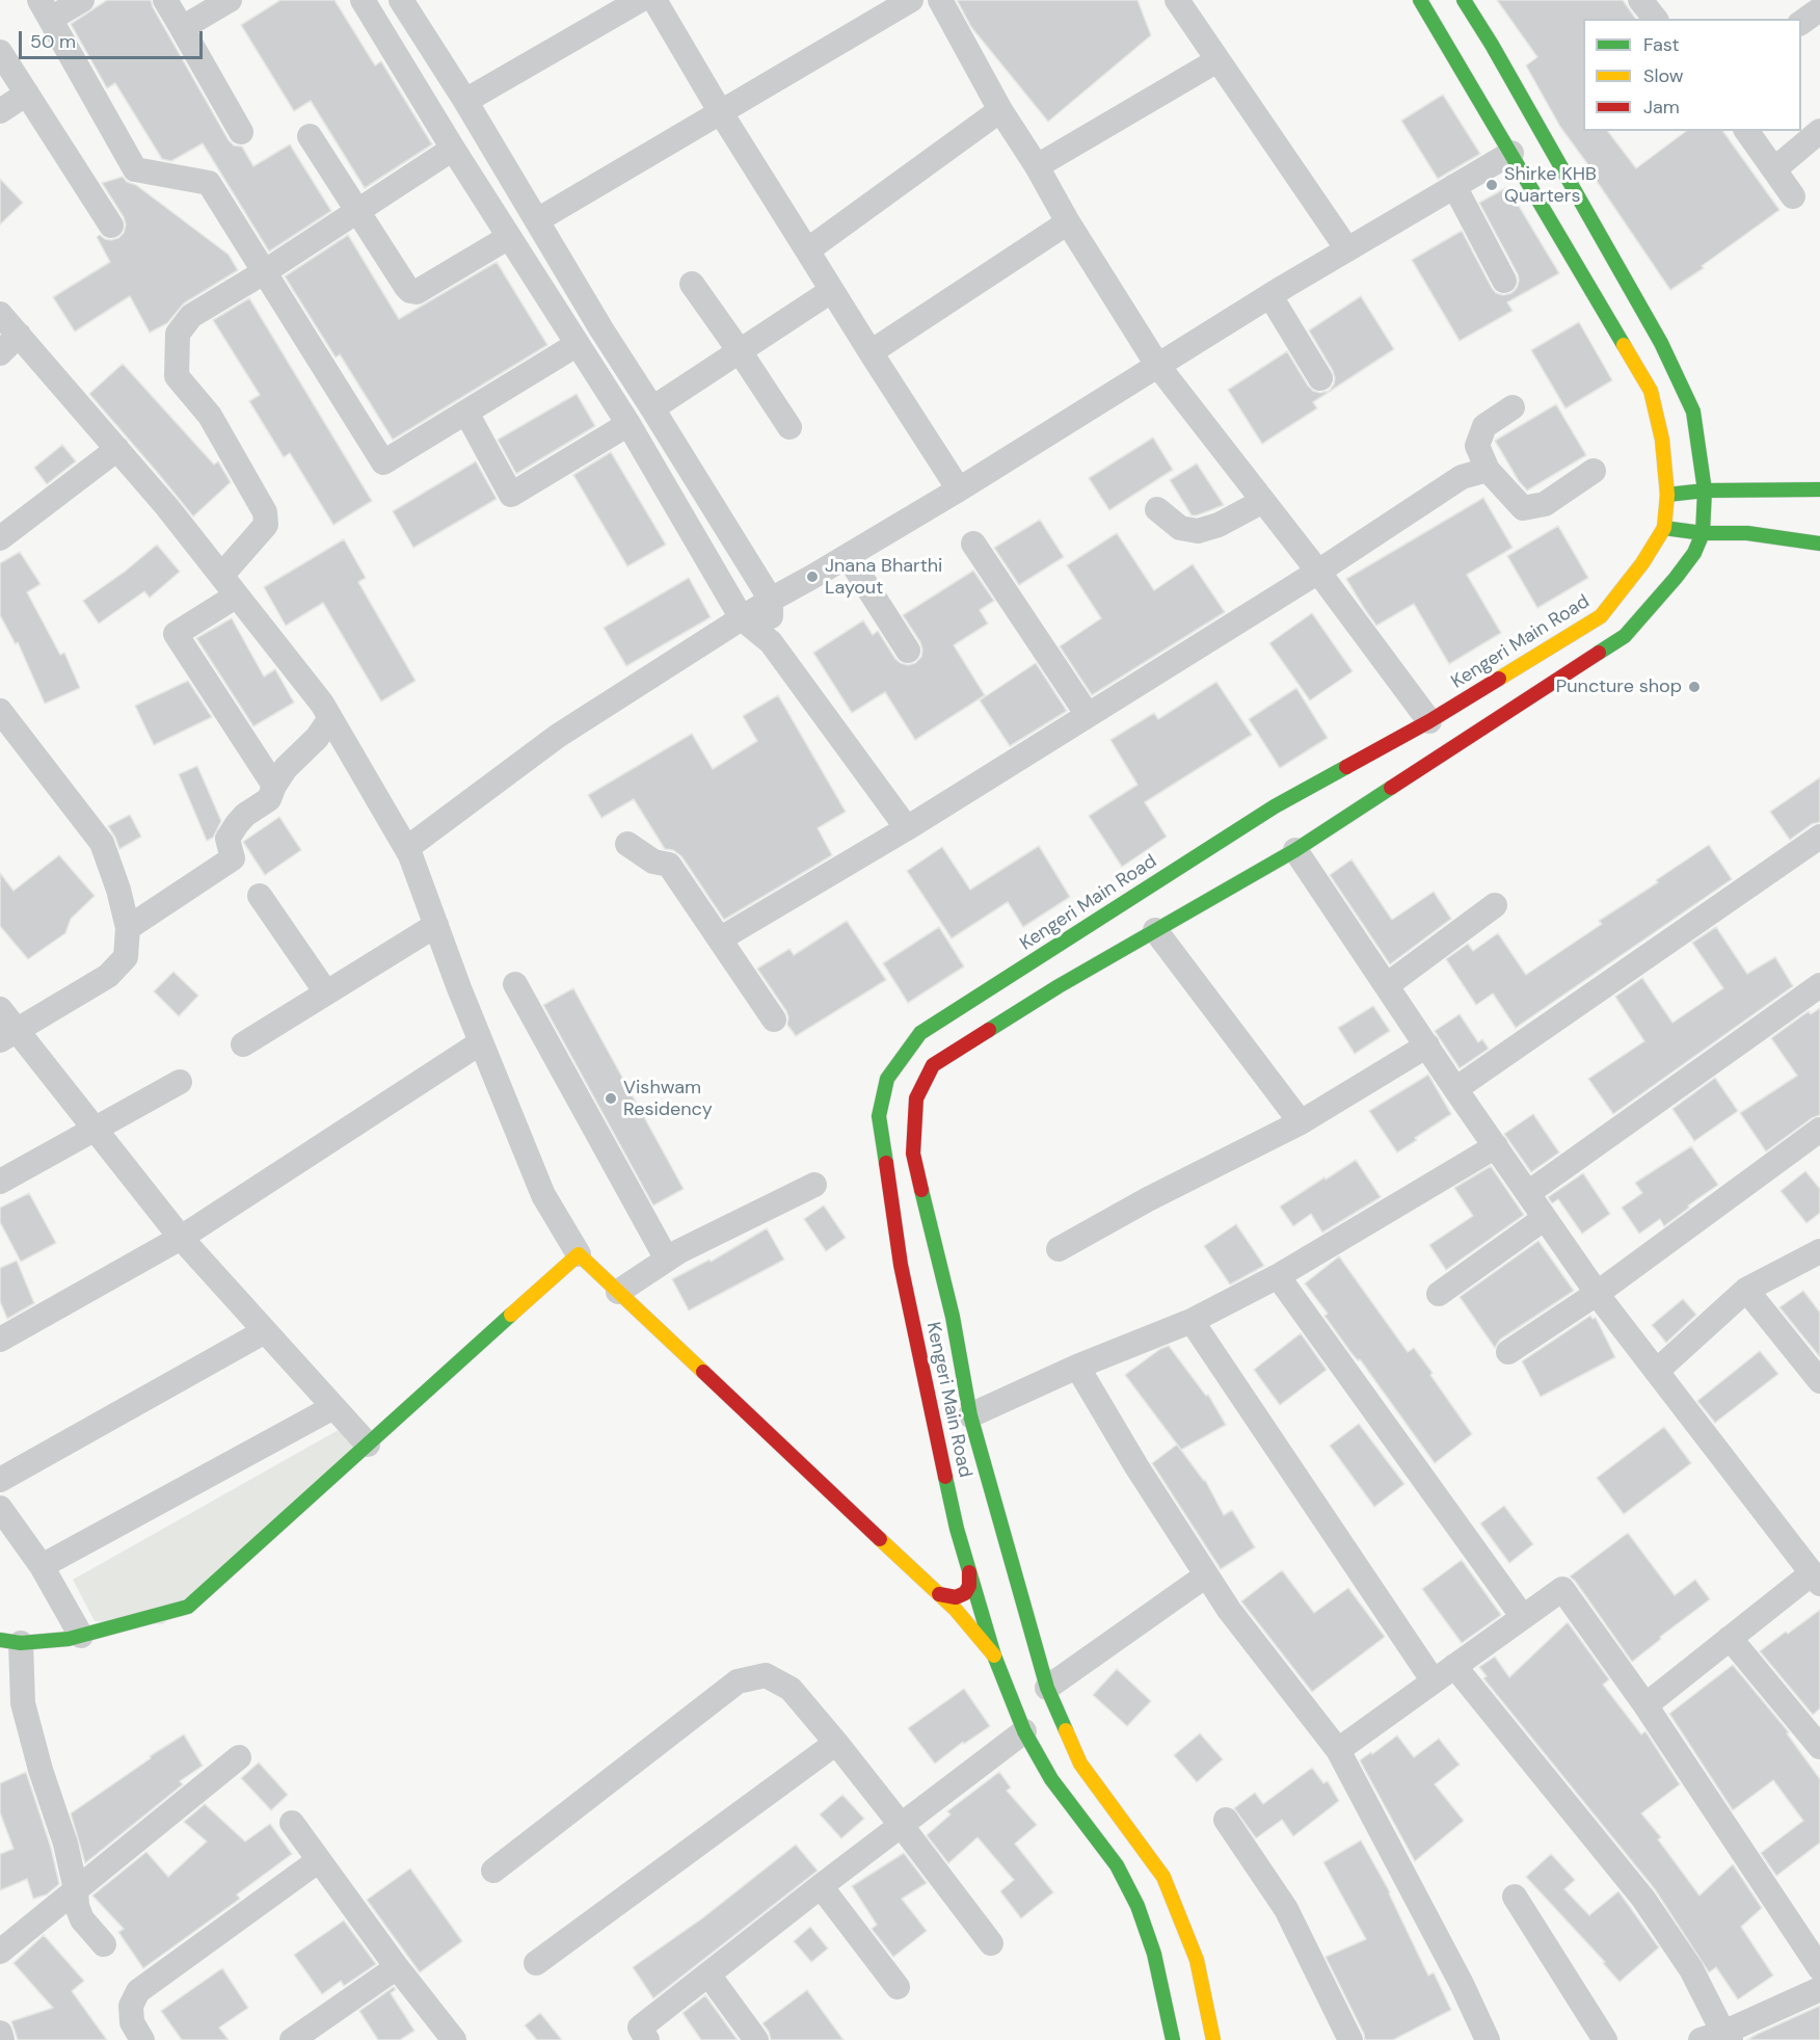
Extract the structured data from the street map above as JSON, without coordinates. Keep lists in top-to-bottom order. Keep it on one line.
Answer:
{"streets":{"main road":["Kengeri Main Road"]},"places":["Shirke KHB Quarters","Jnana Bharthi Layout","Puncture shop","Vishwam Residency"],"legend":["Fast","Slow","Jam"],"scale_bar":"50 m"}
